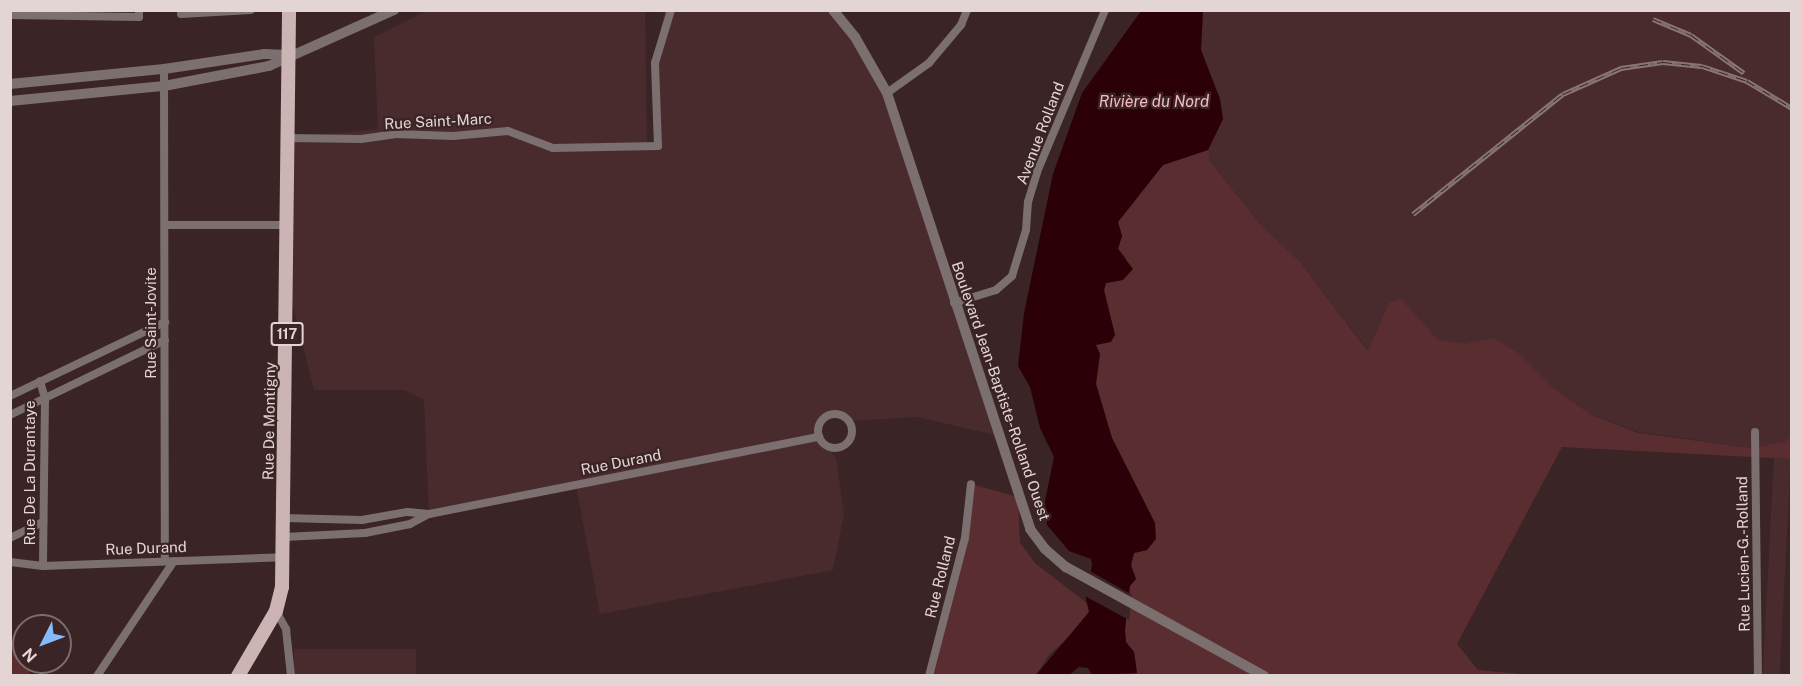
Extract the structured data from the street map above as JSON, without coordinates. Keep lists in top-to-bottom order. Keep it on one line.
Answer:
{"streets":{"main road":["117","Rue De Montigny"],"street":["Rue Saint-Marc","Avenue Rolland","Rue Saint-Jovite","Boulevard Jean-Baptiste-Rolland Ouest","Rue Durand","Rue De La Durantaye","Rue Lucien-G.-Rolland","Rue Rolland"]},"crossings":[["Rue Saint-Marc","Rue De Montigny"],["Avenue Rolland","Boulevard Jean-Baptiste-Rolland Ouest"],["Rue Saint-Jovite","Rue Durand"],["117","Rue De Montigny"],["Rue De Montigny","Rue Durand"],["Rue Durand","Rue De La Durantaye"]],"water":["Rivière du Nord"],"north":"bottom left"}
